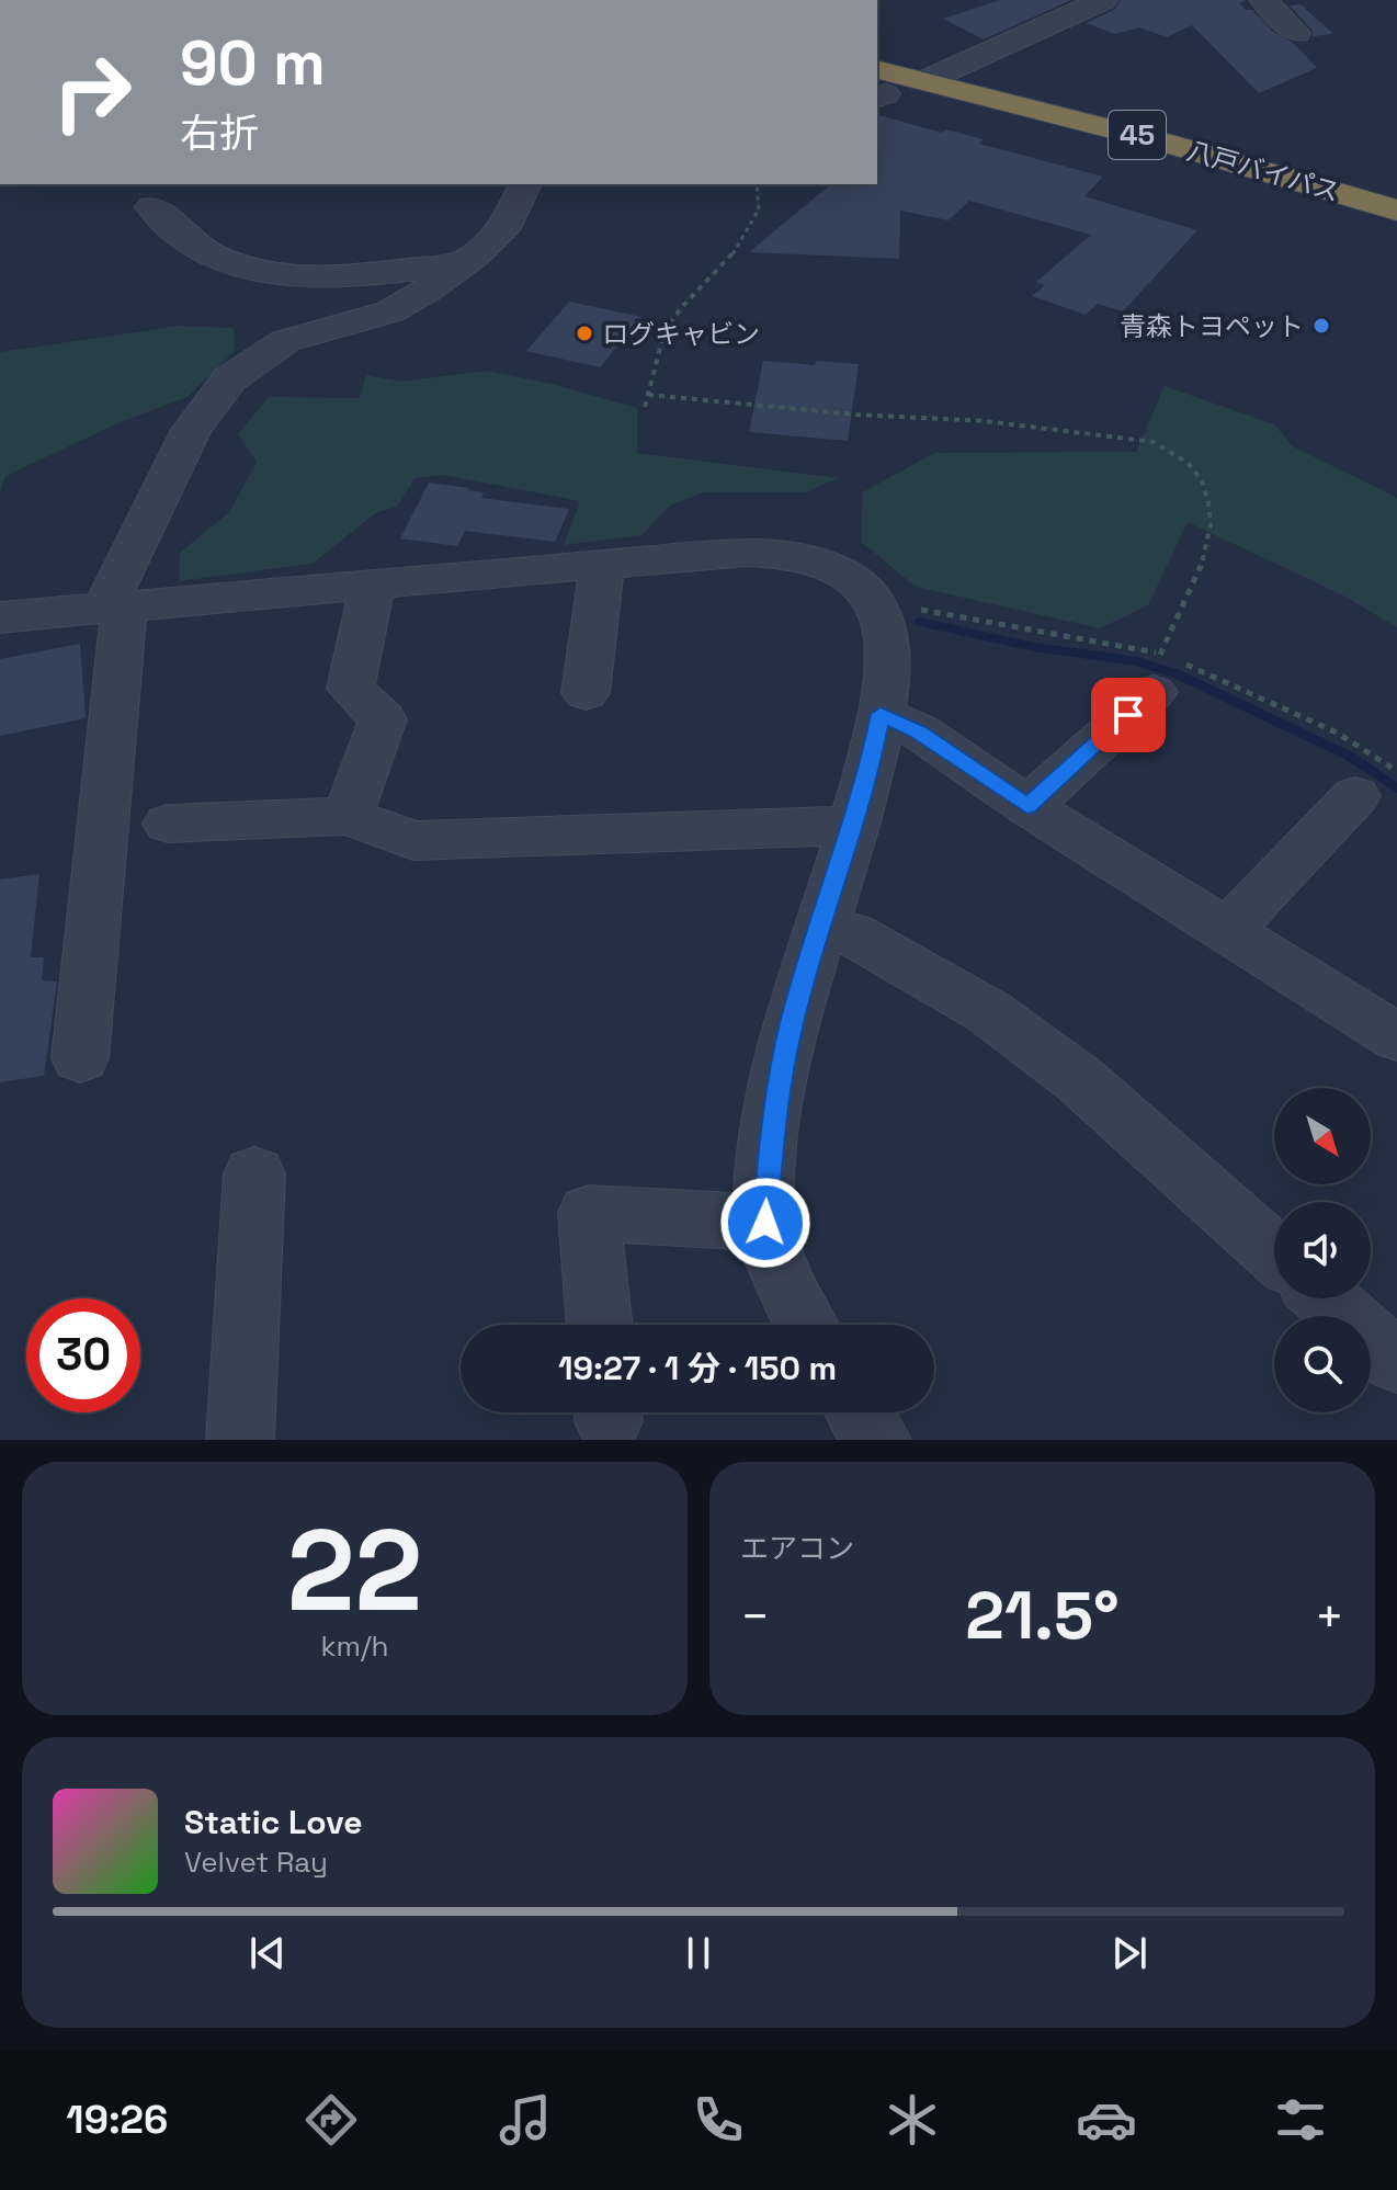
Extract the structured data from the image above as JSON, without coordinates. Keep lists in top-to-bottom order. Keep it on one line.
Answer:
{"streets":{"highway":["45","八戸バイパス"]},"places":["青森トヨペット","ログキャビン"],"north":"bottom right","page":{"turn":["90 m","右折"],"limit":"30","trip":"19:27 · 1 分 · 150 m","tile":[["22","km/h"],"エアコン"],"heat":["−","21.5°","+"],"song":["Static Love","Velvet Ray"],"tabs":"19:26"}}
